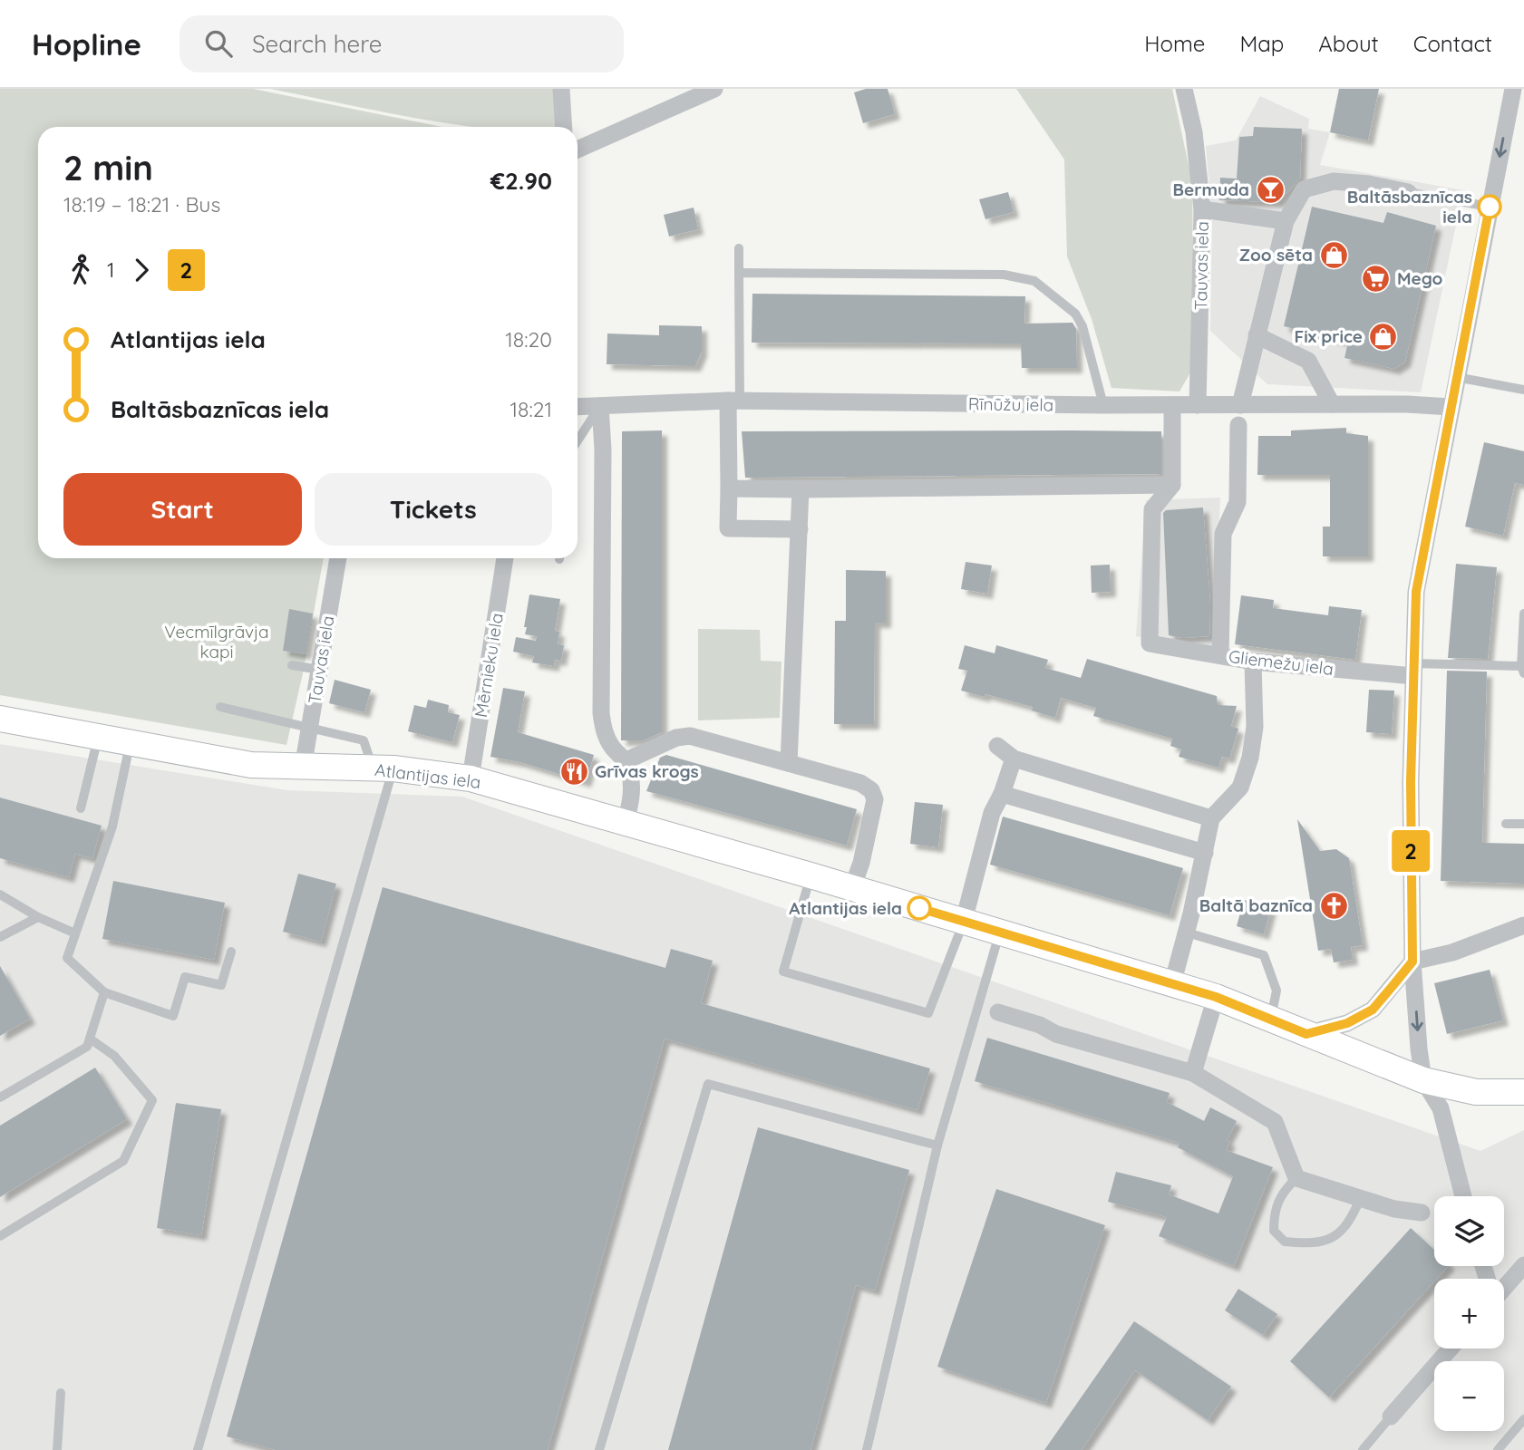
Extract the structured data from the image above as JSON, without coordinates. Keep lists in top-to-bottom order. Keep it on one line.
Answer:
{"streets":{"main road":["Atlantijas iela"],"street":["Tauvas iela","Rīnūžu iela","Gliemežu iela","Mērnieku iela"]},"crossings":[["Tauvas iela","Rīnūžu iela"],["Tauvas iela","Atlantijas iela"],["Mērnieku iela","Atlantijas iela"]],"parks":["Vecmīlgrāvja kapi"],"places":{"bar":["Bermuda"],"other":["Baltāsbaznīcas iela","Atlantijas iela"],"shop":["Zoo sēta","Fix price"],"supermarket":["Mego"],"restaurant":["Grīvas krogs"],"church":["Baltā baznīca"]},"lines":["bus line 2"],"page":{"header":"Hopline","search":"Search here","nav":["Home","Map","About","Contact"],"on_map":"2","heading":["2 min","18:19 – 18:21 · Bus","€2.90"],"legs":["1","2"],"list":[{"name":"Atlantijas iela","value":"18:20"},{"name":"Baltāsbaznīcas iela","value":"18:21"}],"buttons":["Start","Tickets"],"map_buttons":["+","−"]}}
